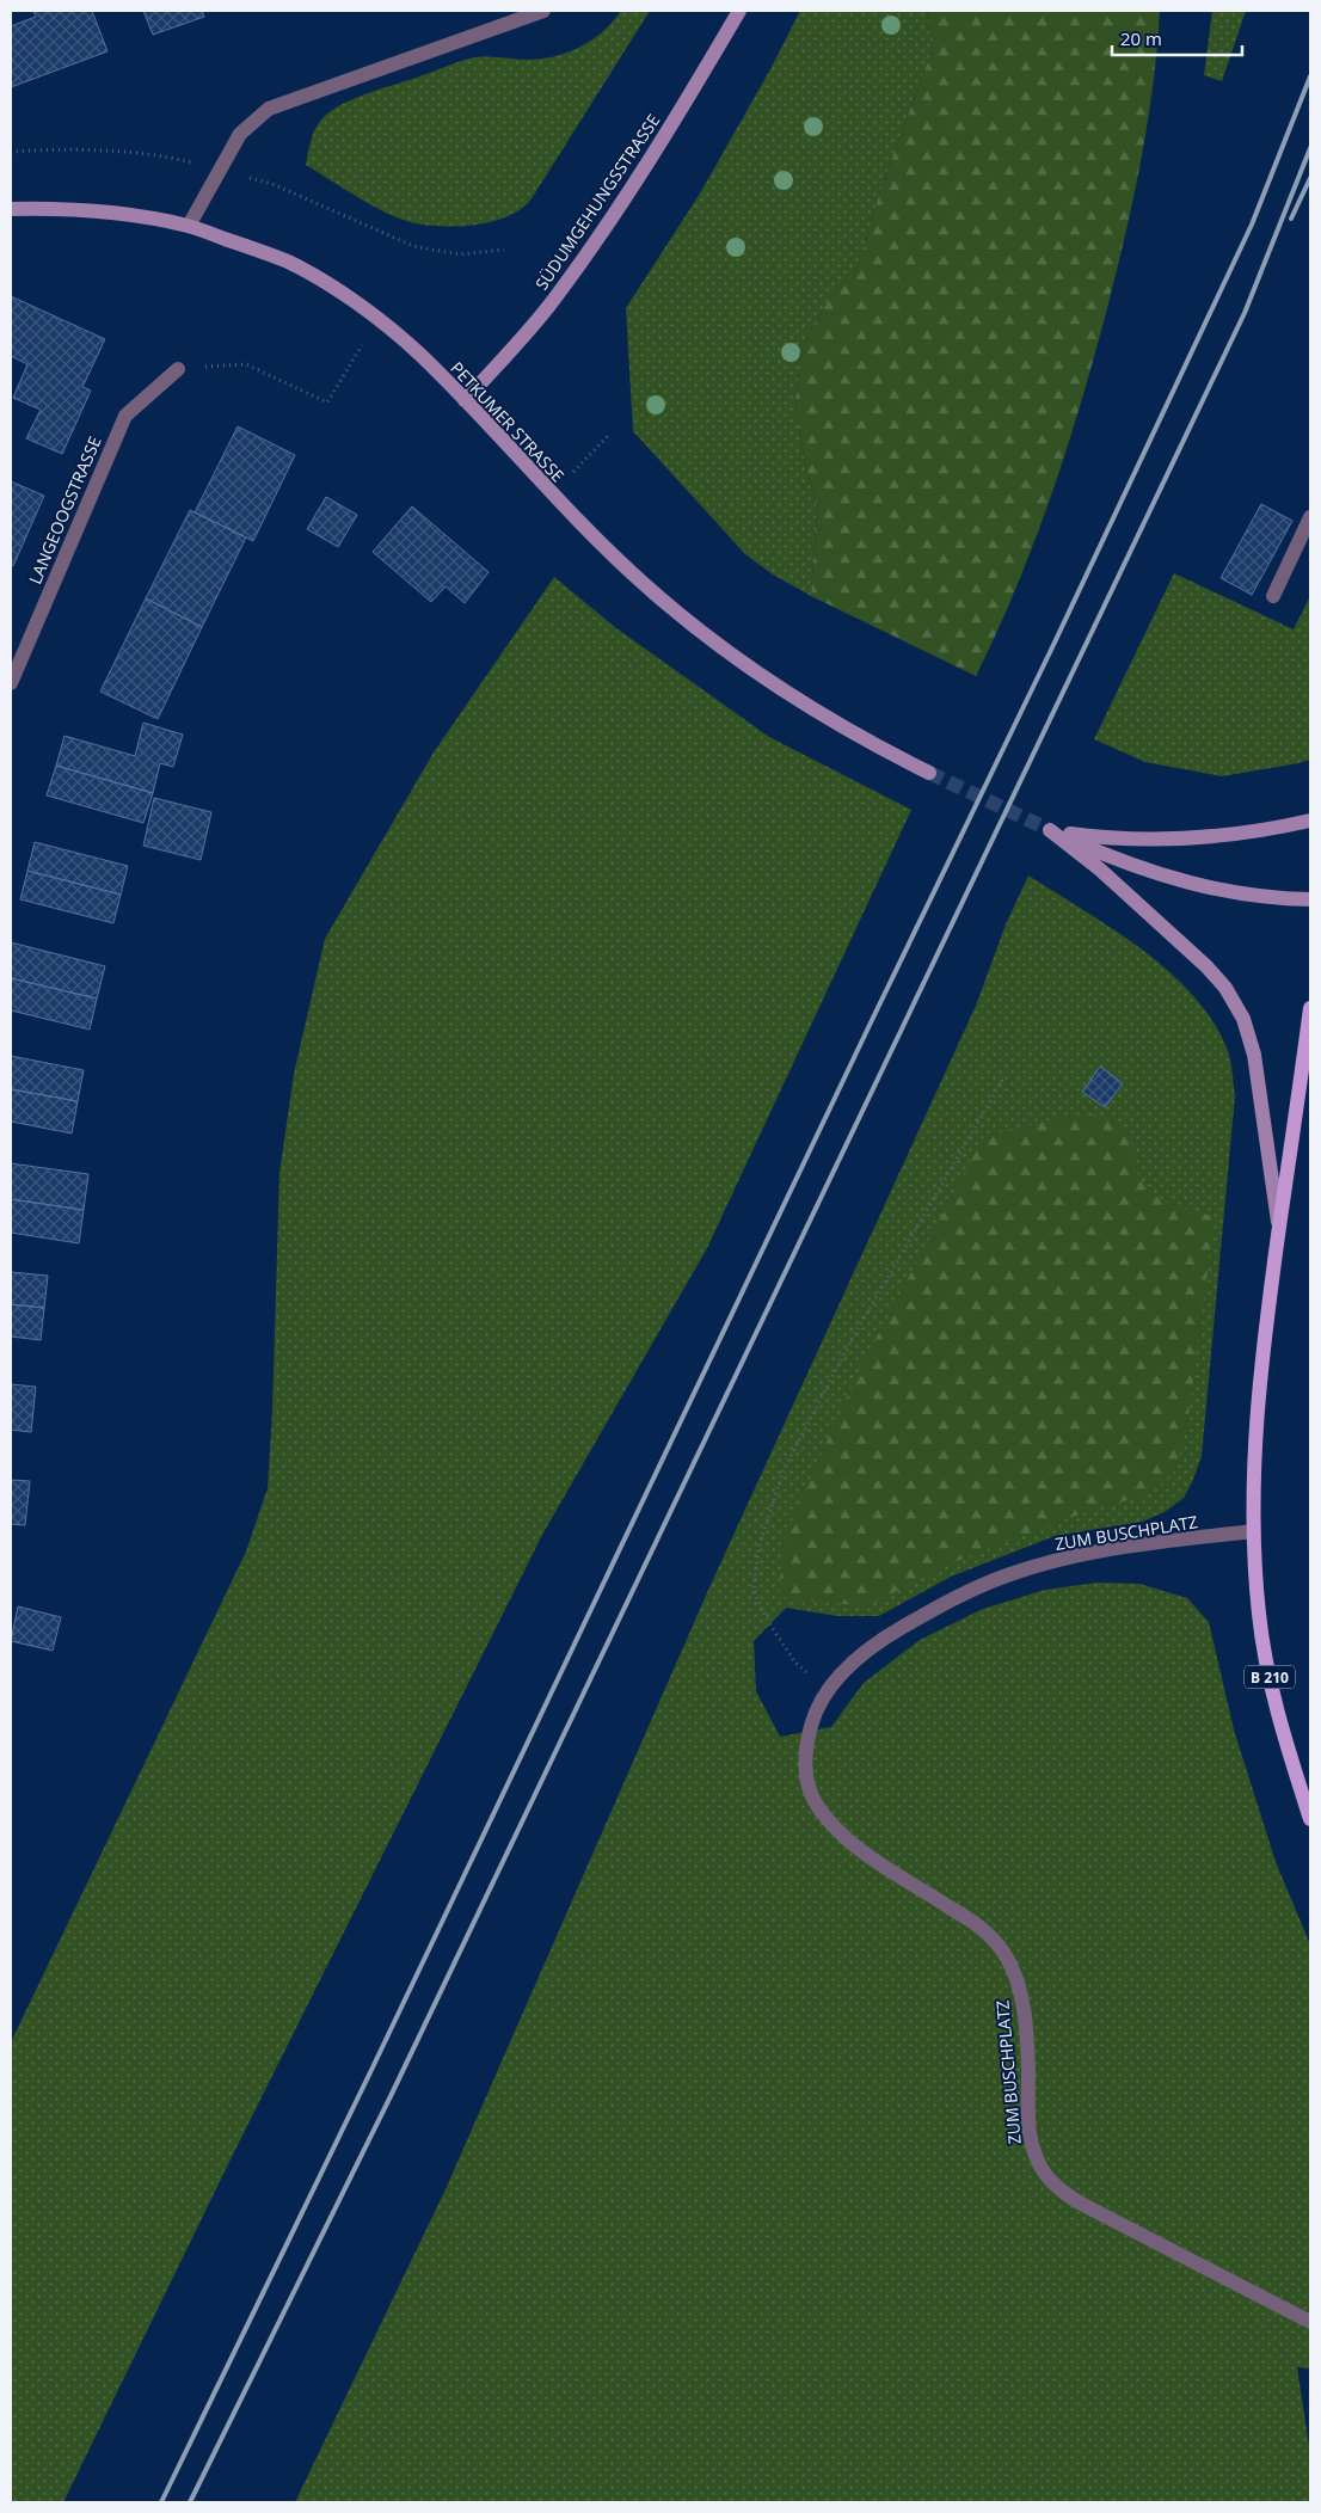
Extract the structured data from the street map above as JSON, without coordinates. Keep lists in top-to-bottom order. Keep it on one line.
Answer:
{"streets":{"main road":["SÜDUMGEHUNGSSTRASSE","PETKUMER STRASSE","B 210"],"street":["LANGEOOGSTRASSE","ZUM BUSCHPLATZ"]},"crossings":[["SÜDUMGEHUNGSSTRASSE","PETKUMER STRASSE"],["ZUM BUSCHPLATZ","B 210"]],"scale_bar":"20 m"}
